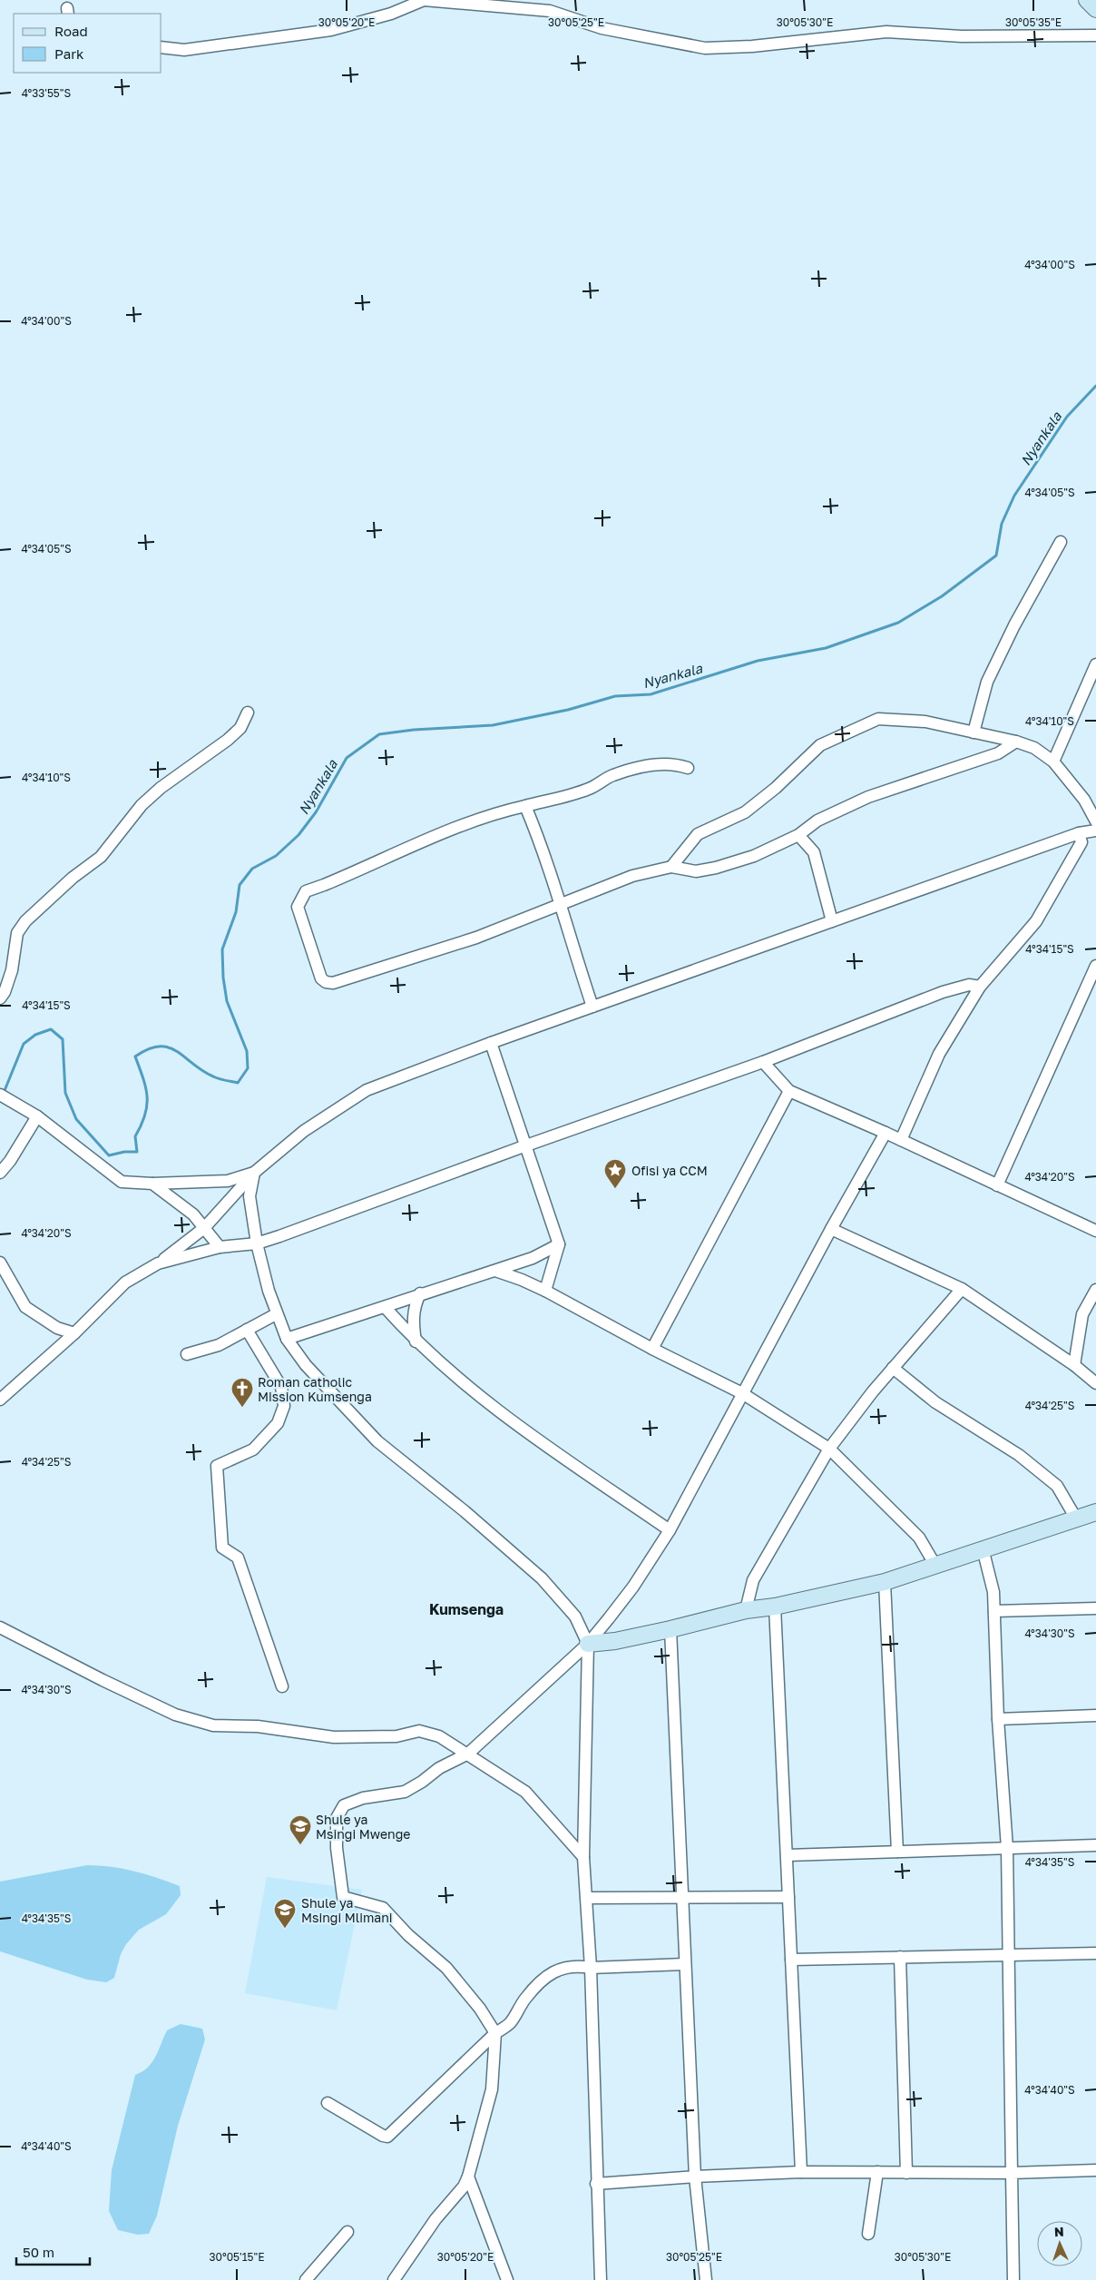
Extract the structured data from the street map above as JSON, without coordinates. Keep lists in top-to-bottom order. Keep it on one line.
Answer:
{"districts":["Kumsenga"],"water":["Nyankala"],"places":{"place":["Ofisi ya CCM"],"church":["Roman catholic Mission Kumsenga"],"school or university":["Shule ya Msingi Mwenge","Shule ya Msingi Mlimani"]},"legend":["Road","Park"],"scale_bar":"50 m","north":"top","coordinates":["30°05'20\"E","30°05'25\"E","30°05'30\"E","30°05'35\"E","4°33'55\"S","4°34'00\"S","4°34'05\"S","4°34'10\"S","4°34'15\"S","4°34'20\"S","4°34'25\"S","4°34'30\"S","4°34'35\"S","4°34'40\"S","30°05'15\"E"]}
